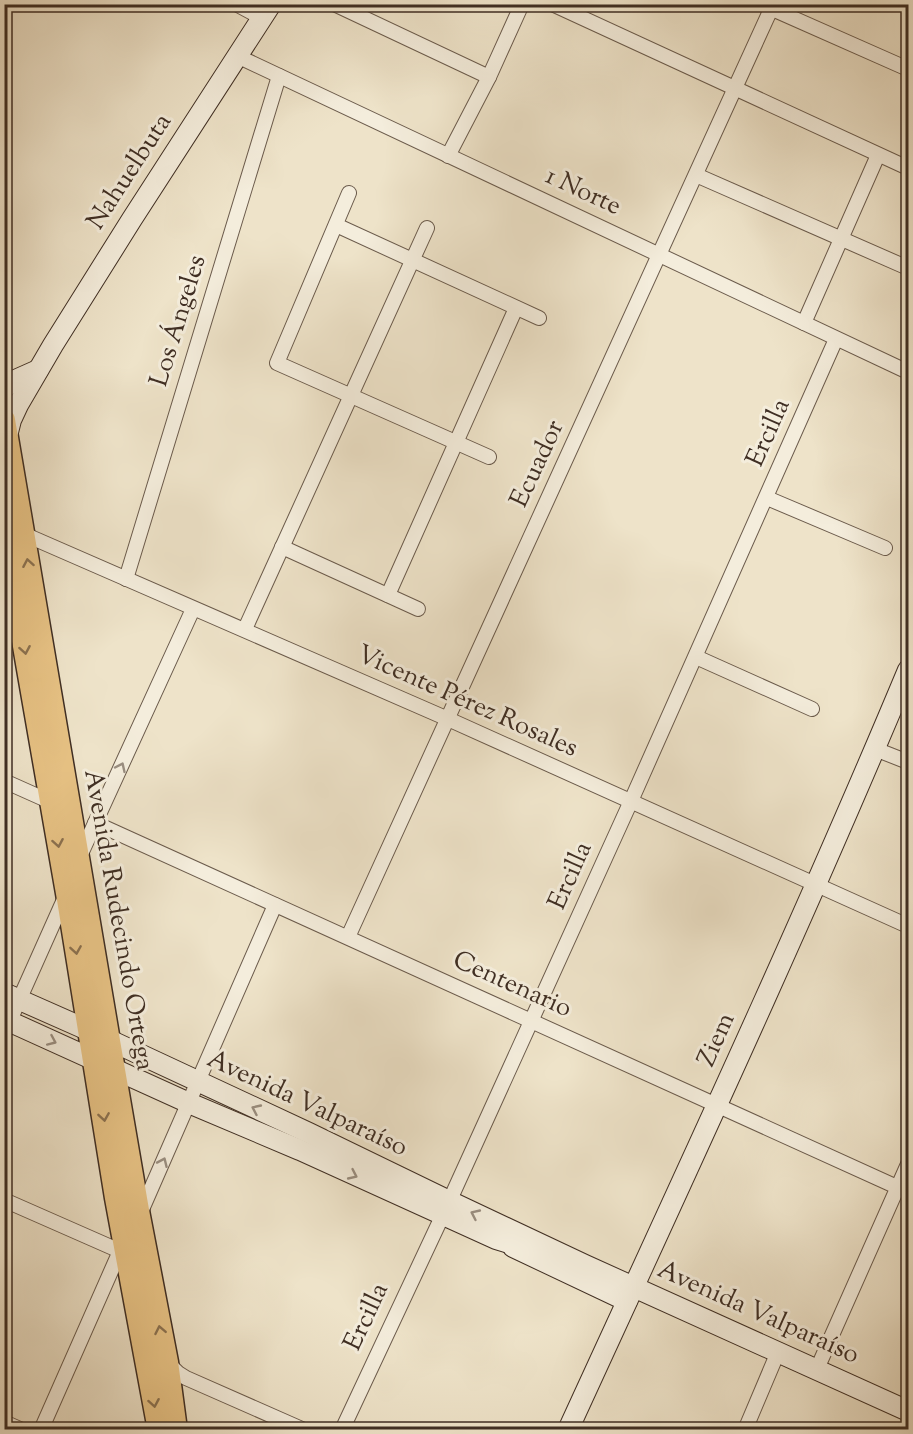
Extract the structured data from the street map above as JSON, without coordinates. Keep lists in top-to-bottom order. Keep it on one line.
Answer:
{"streets":{"main road":["Nahuelbuta","Avenida Rudecindo Ortega","Ziem","Avenida Valparaíso"],"street":["1 Norte","Los Ángeles","Ercilla","Ecuador","Vicente Pérez Rosales","Centenario"]},"crossings":[["Nahuelbuta","1 Norte"],["Nahuelbuta","Avenida Rudecindo Ortega"],["1 Norte","Los Ángeles"],["1 Norte","Ercilla"],["1 Norte","Ecuador"],["Los Ángeles","Vicente Pérez Rosales"],["Ercilla","Vicente Pérez Rosales"],["Ercilla","Centenario"],["Ercilla","Avenida Valparaíso"],["Ecuador","Vicente Pérez Rosales"],["Ecuador","Centenario"],["Vicente Pérez Rosales","Avenida Rudecindo Ortega"],["Vicente Pérez Rosales","Ziem"],["Avenida Rudecindo Ortega","Avenida Valparaíso"],["Centenario","Ziem"],["Ziem","Avenida Valparaíso"]]}
